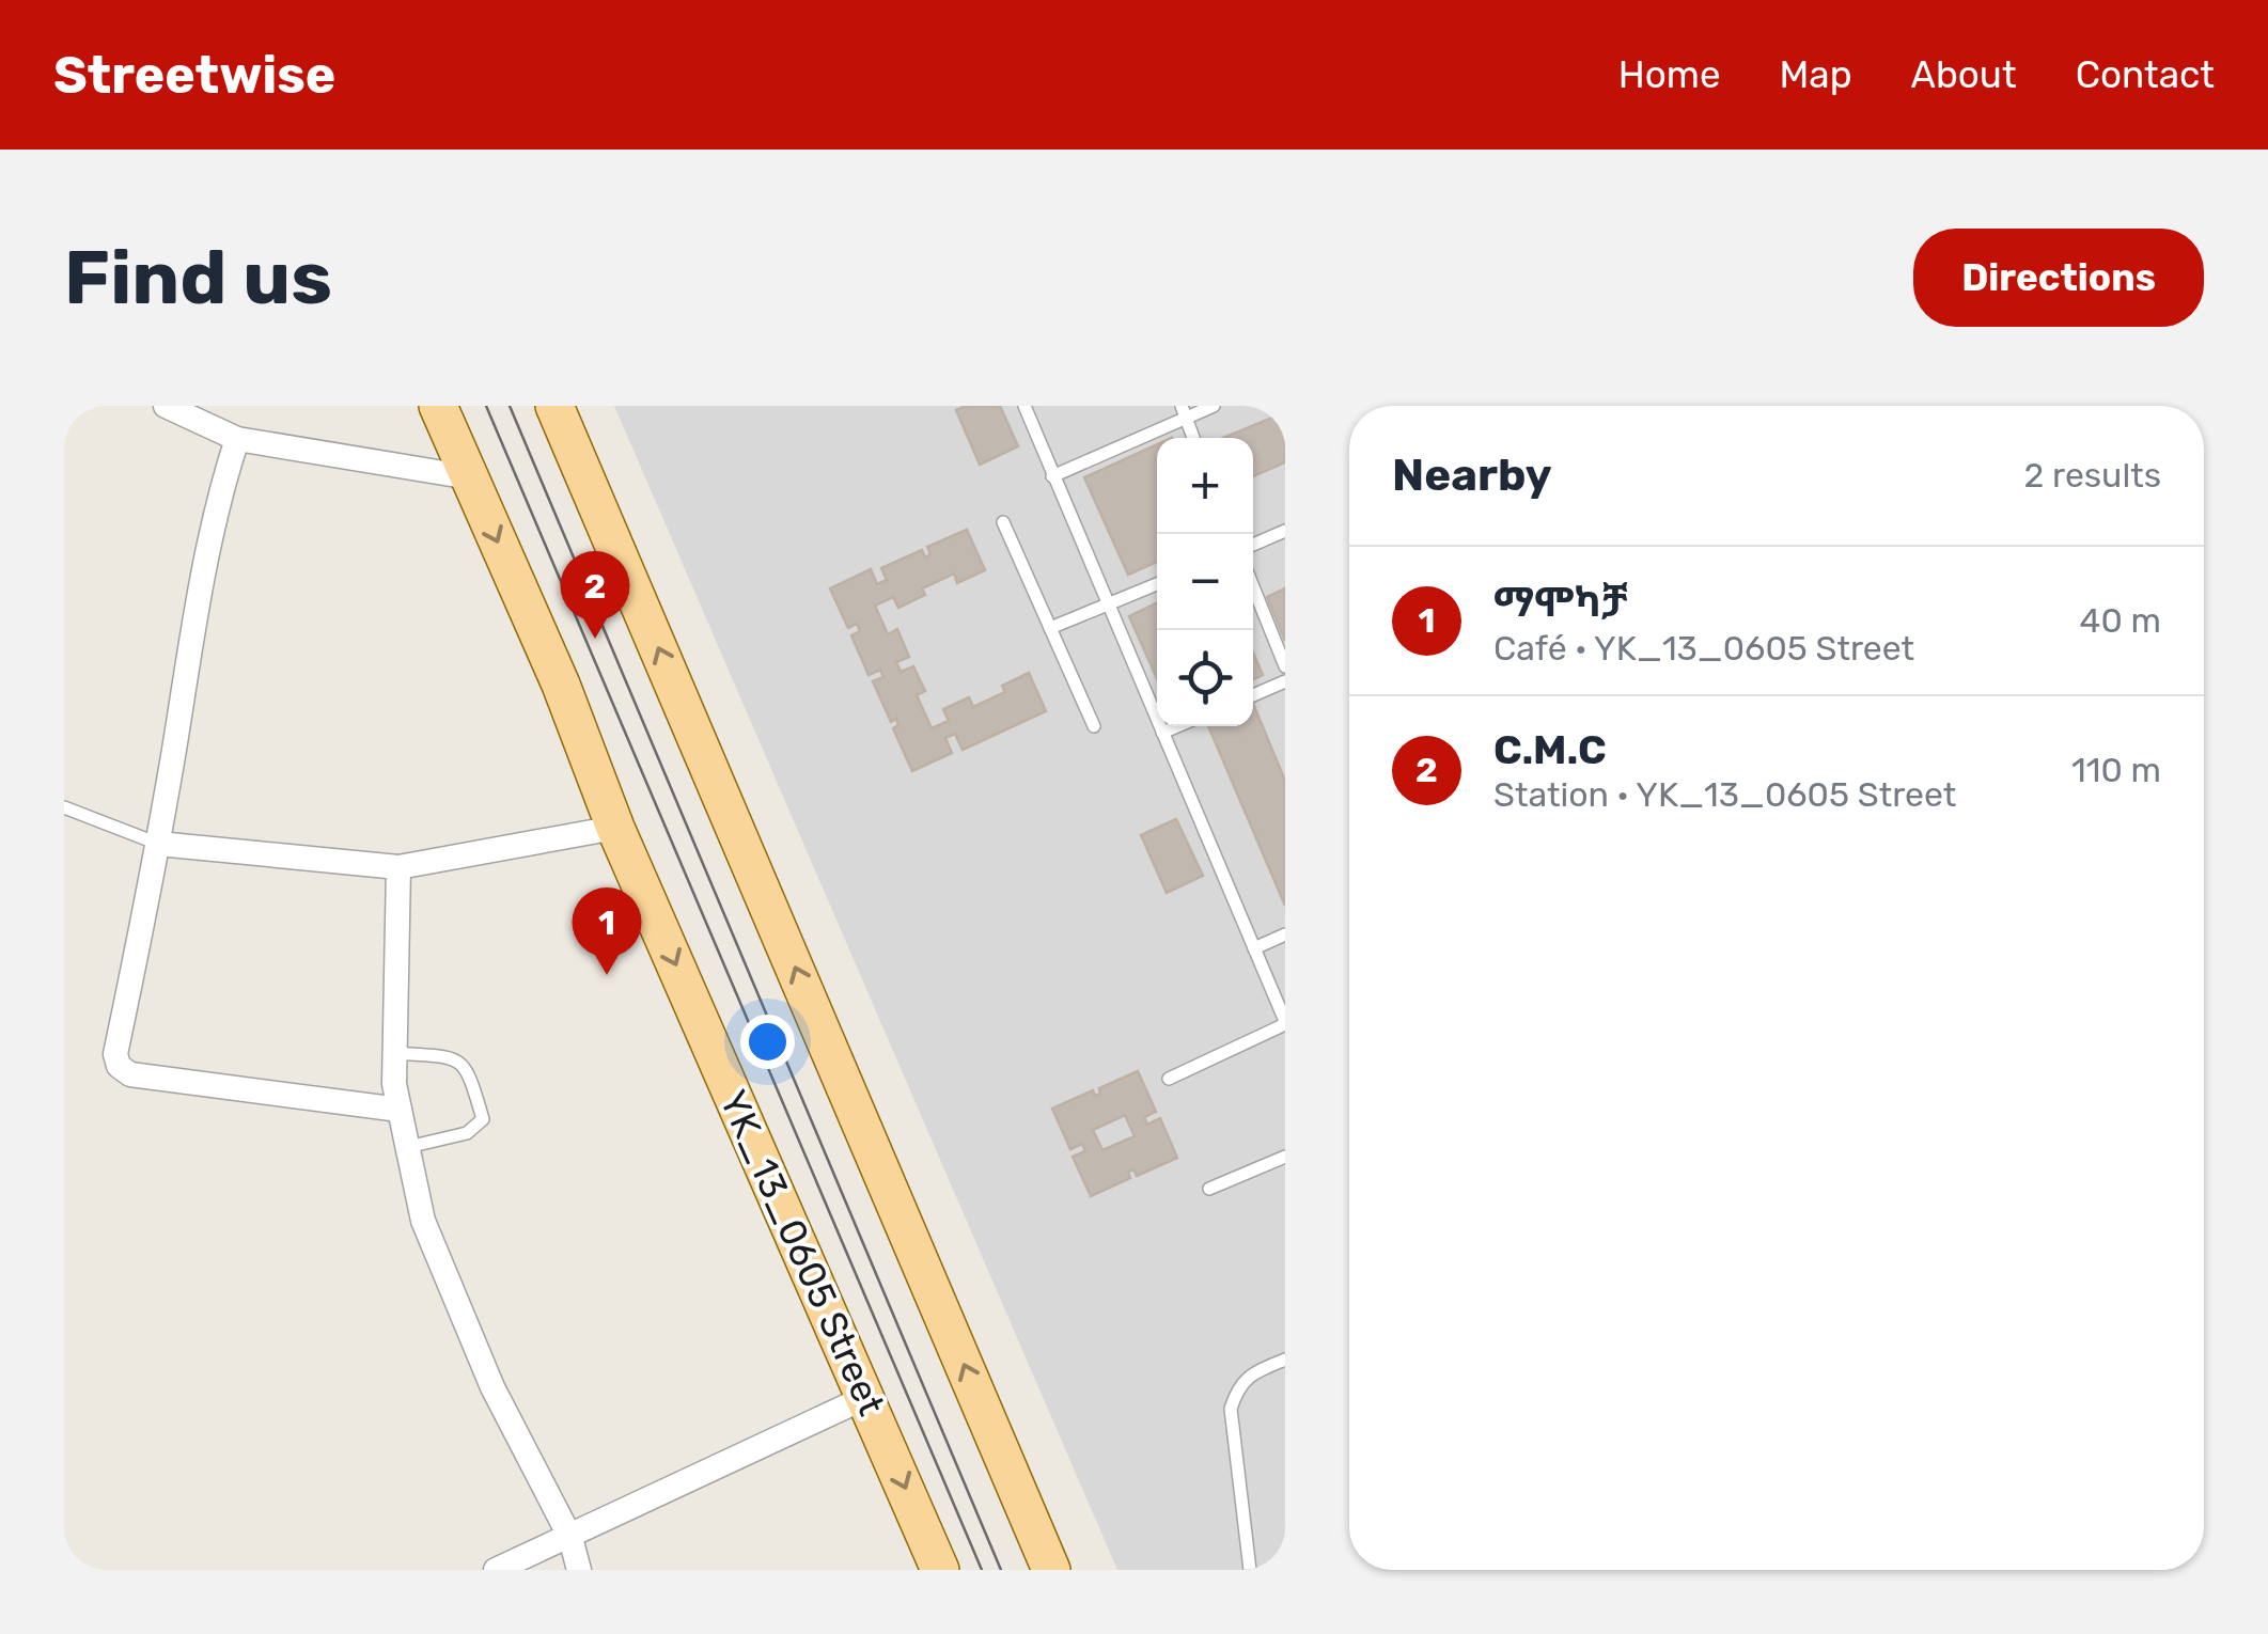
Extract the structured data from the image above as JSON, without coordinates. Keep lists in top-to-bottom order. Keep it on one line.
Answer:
{"streets":{"main road":["YK_13_0605 Street"]},"page":{"header":"Streetwise","nav":["Home","Map","About","Contact"],"buttons":"Directions","title":"Find us","heading":["Nearby","2 results"],"map_buttons":["+","−"],"list":[{"mark":"1","name":"ማሞካቻ","note":"Café · YK_13_0605 Street","value":"40 m"},{"mark":"2","name":"C.M.C","note":"Station · YK_13_0605 Street","value":"110 m"}],"pins":["2","1"]}}
